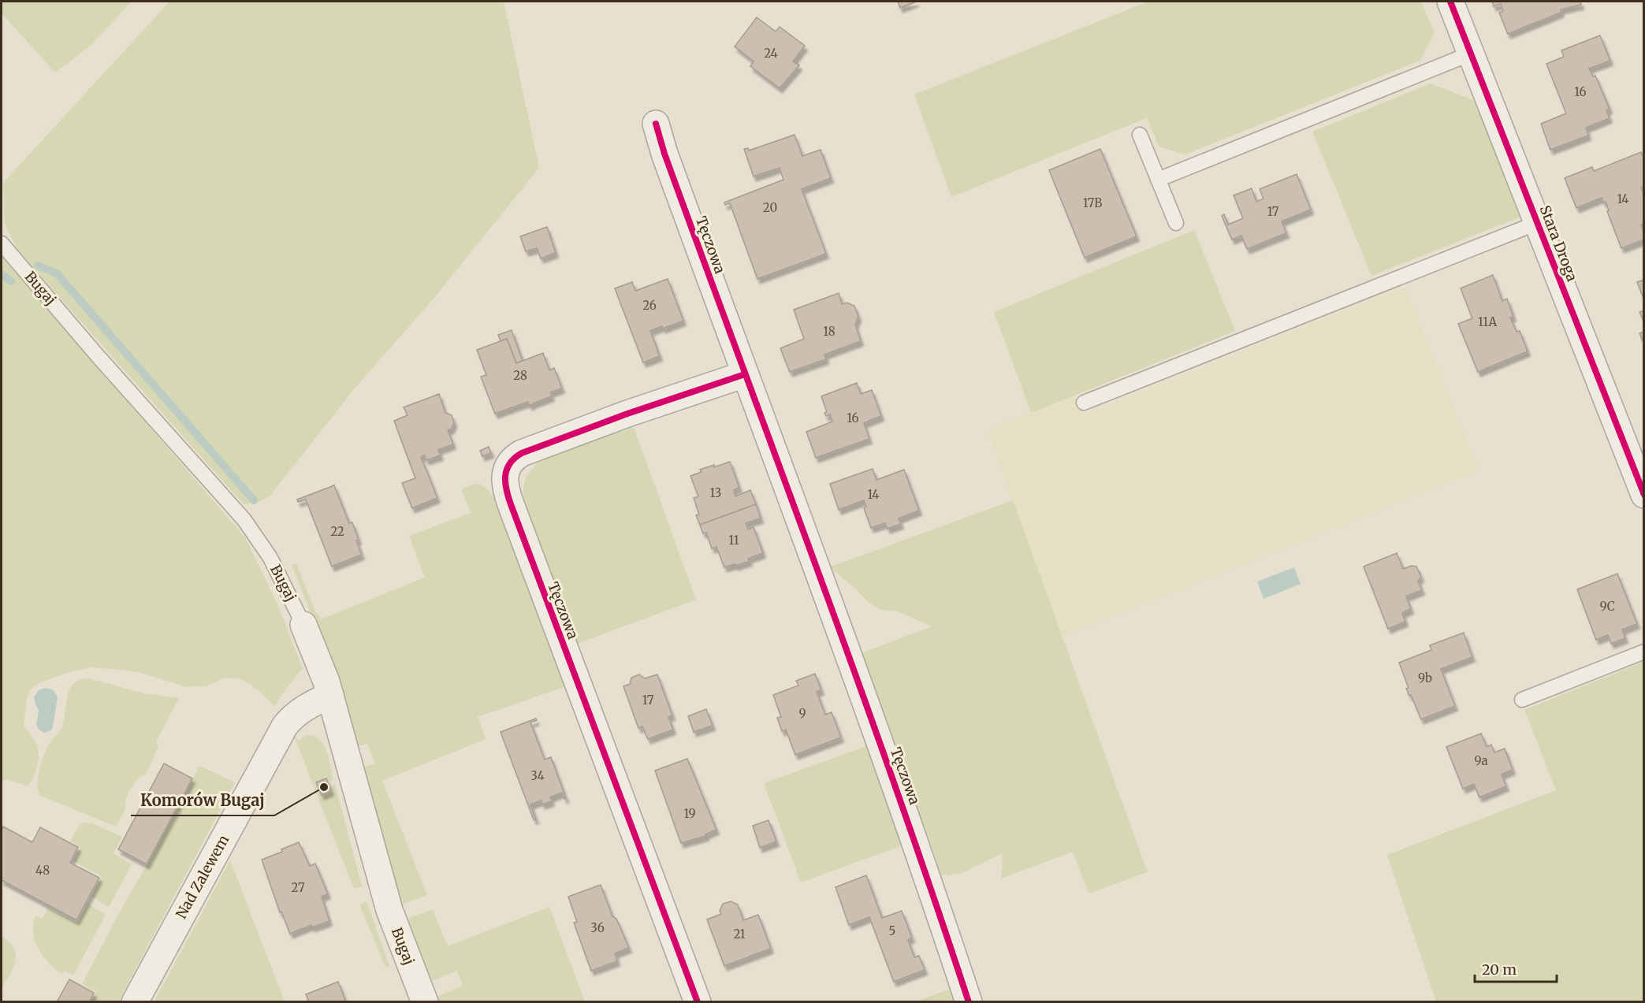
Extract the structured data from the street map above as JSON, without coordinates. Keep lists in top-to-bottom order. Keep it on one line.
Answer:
{"streets":{"street":["Stara Droga","Tęczowa","Bugaj","Nad Zalewem"]},"crossings":[["Bugaj","Nad Zalewem"]],"places":["Komorów Bugaj"],"house_numbers":["24","16","14","17B","20","17","26","11A","18","28","16","13","14","22","11","9C","9b","17","9","9a","34","19","48","27","36","5","21"],"scale_bar":"20 m"}
